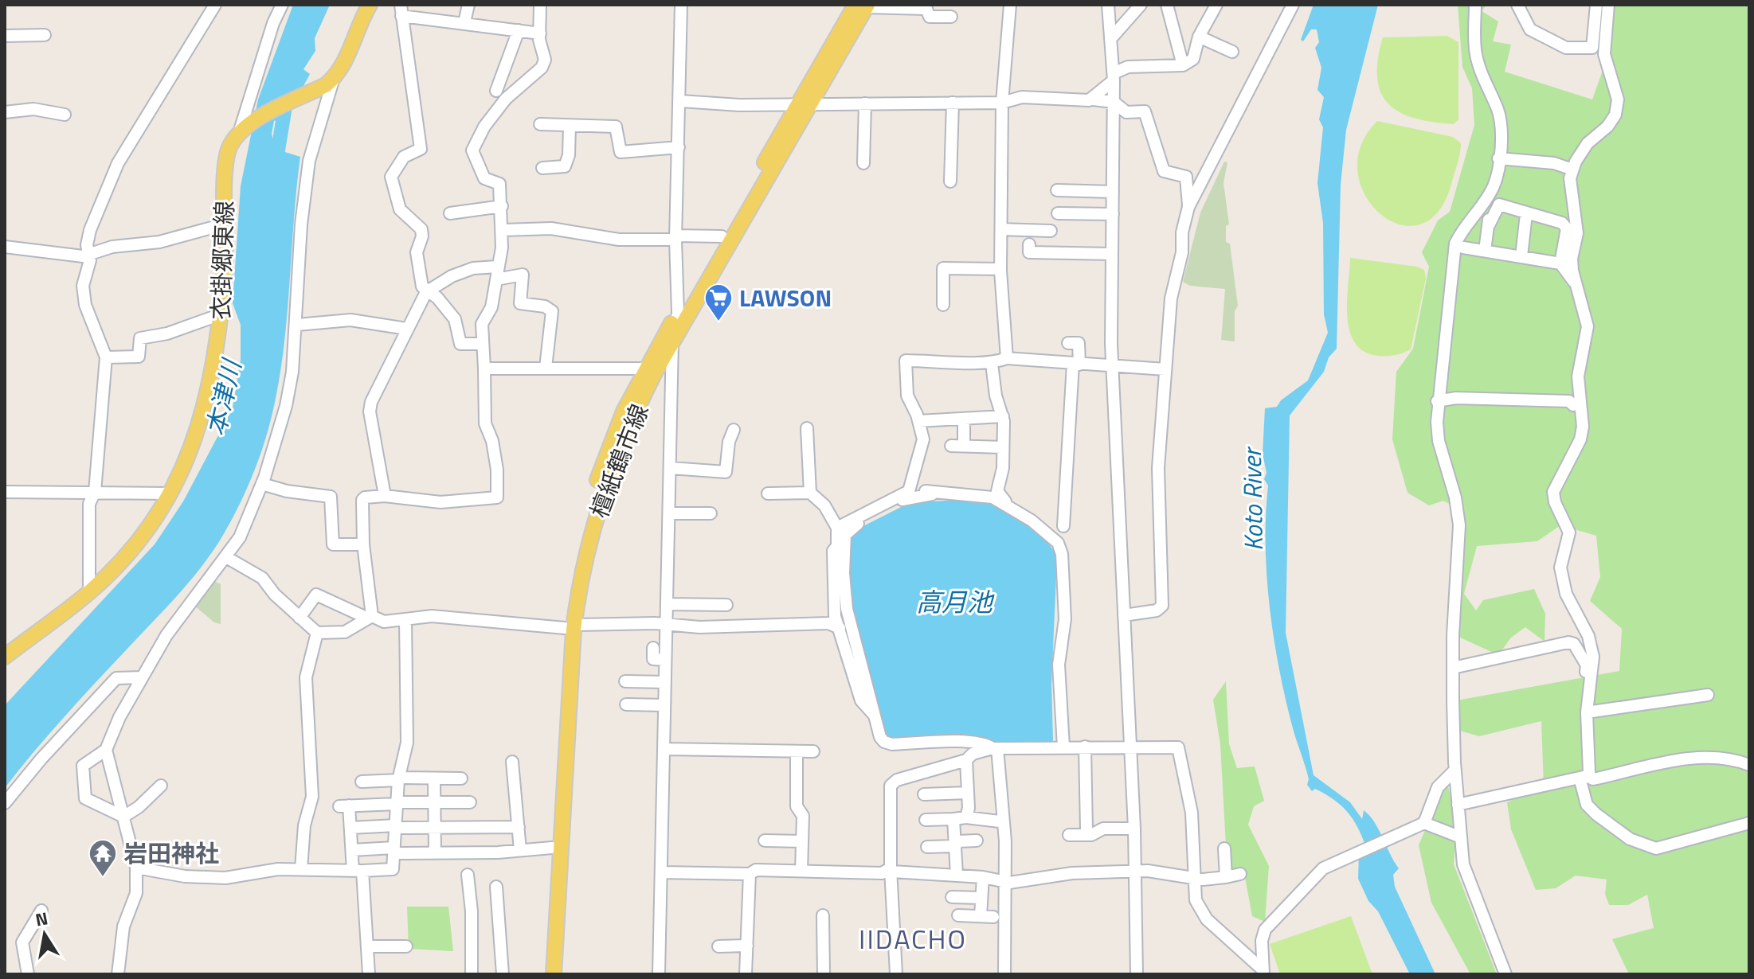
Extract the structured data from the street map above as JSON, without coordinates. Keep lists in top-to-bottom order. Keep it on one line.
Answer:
{"streets":{"main road":["衣掛郷東線","檀紙鶴市線"]},"districts":["IIDACHO"],"water":["本津川","Koto River","高月池"],"places":{"supermarket":["LAWSON"],"temple":["岩田神社"]},"north":"top"}
